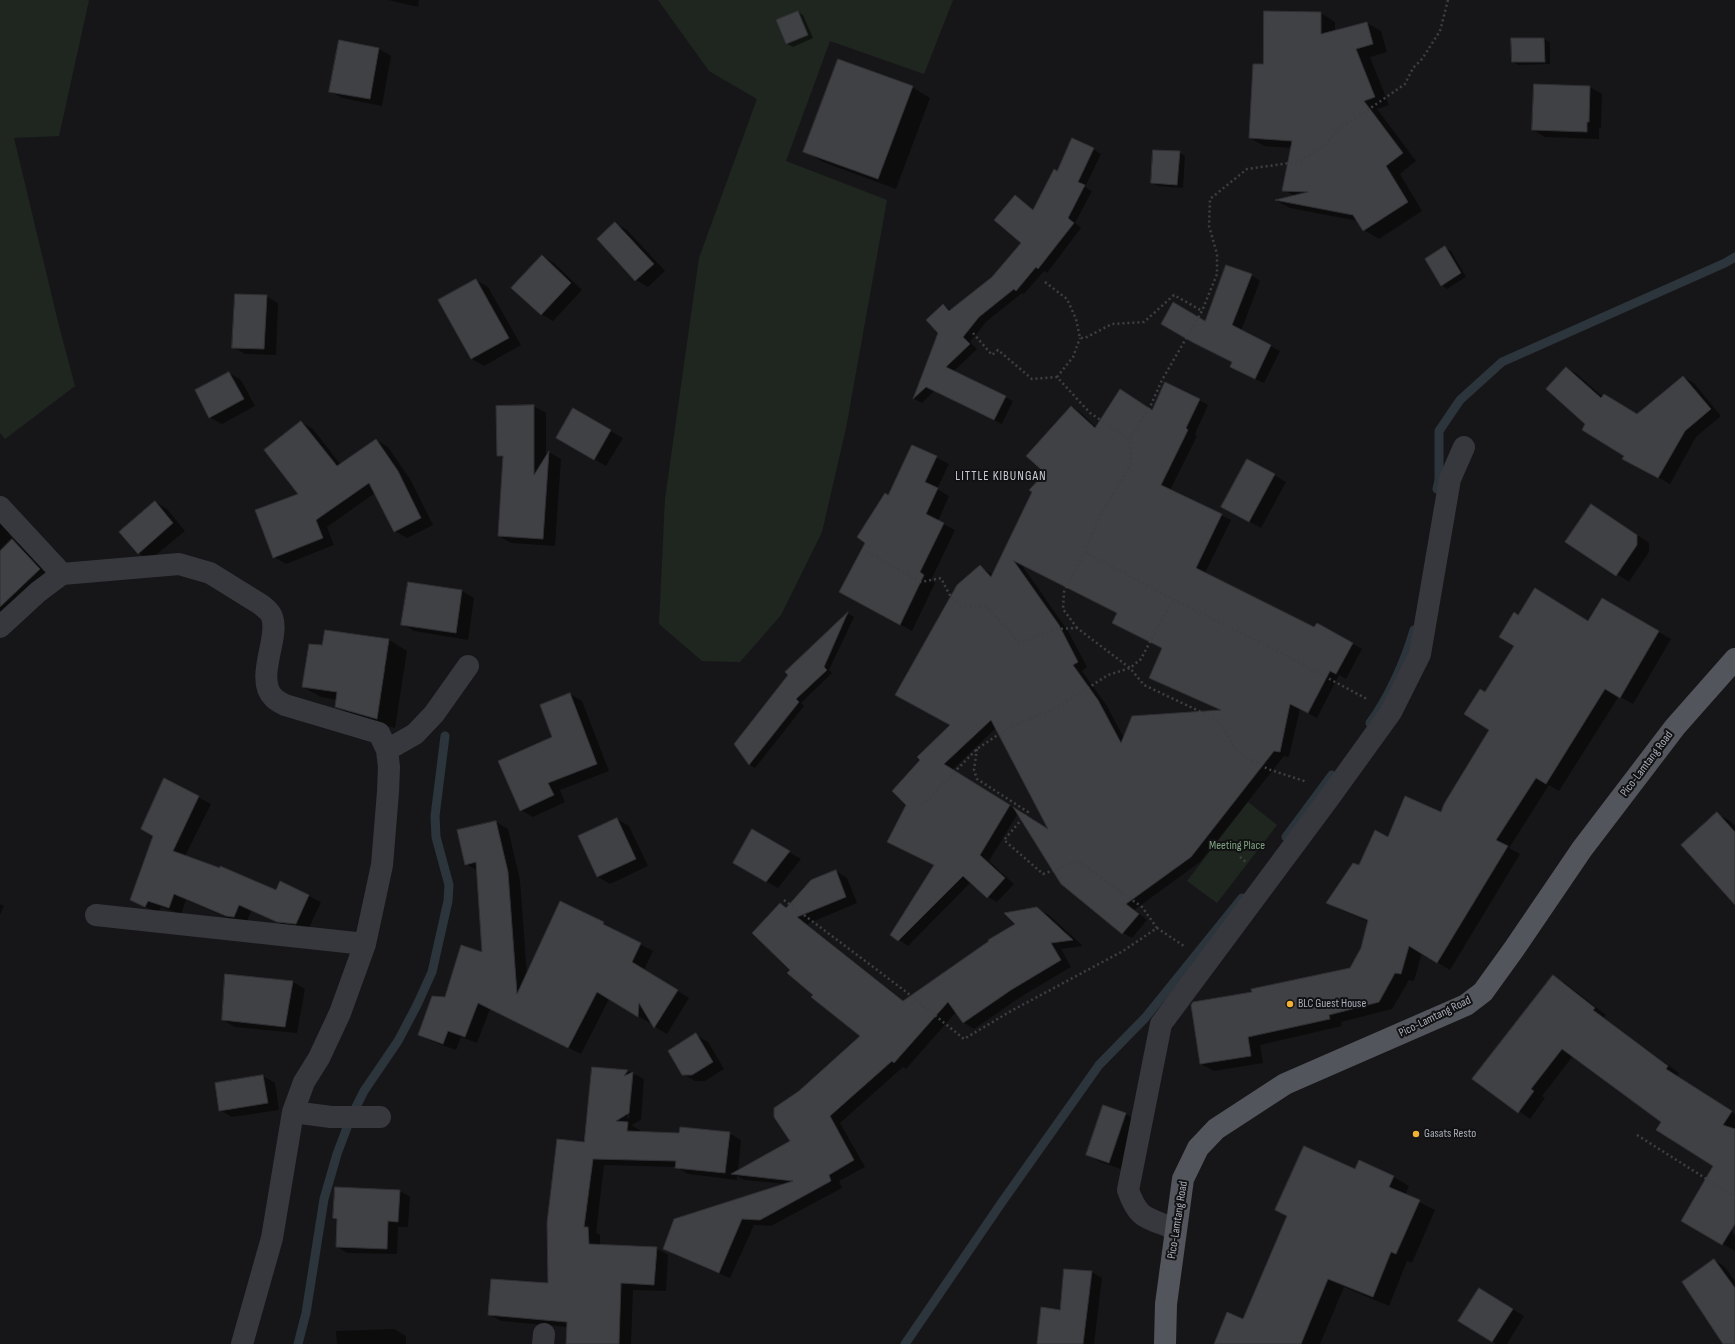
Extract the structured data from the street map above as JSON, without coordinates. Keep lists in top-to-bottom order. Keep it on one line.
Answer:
{"streets":{"main road":["Pico-Lamtang Road"]},"districts":["LITTLE KIBUNGAN"],"parks":["Meeting Place"],"places":["BLC Guest House","Gasats Resto"]}
